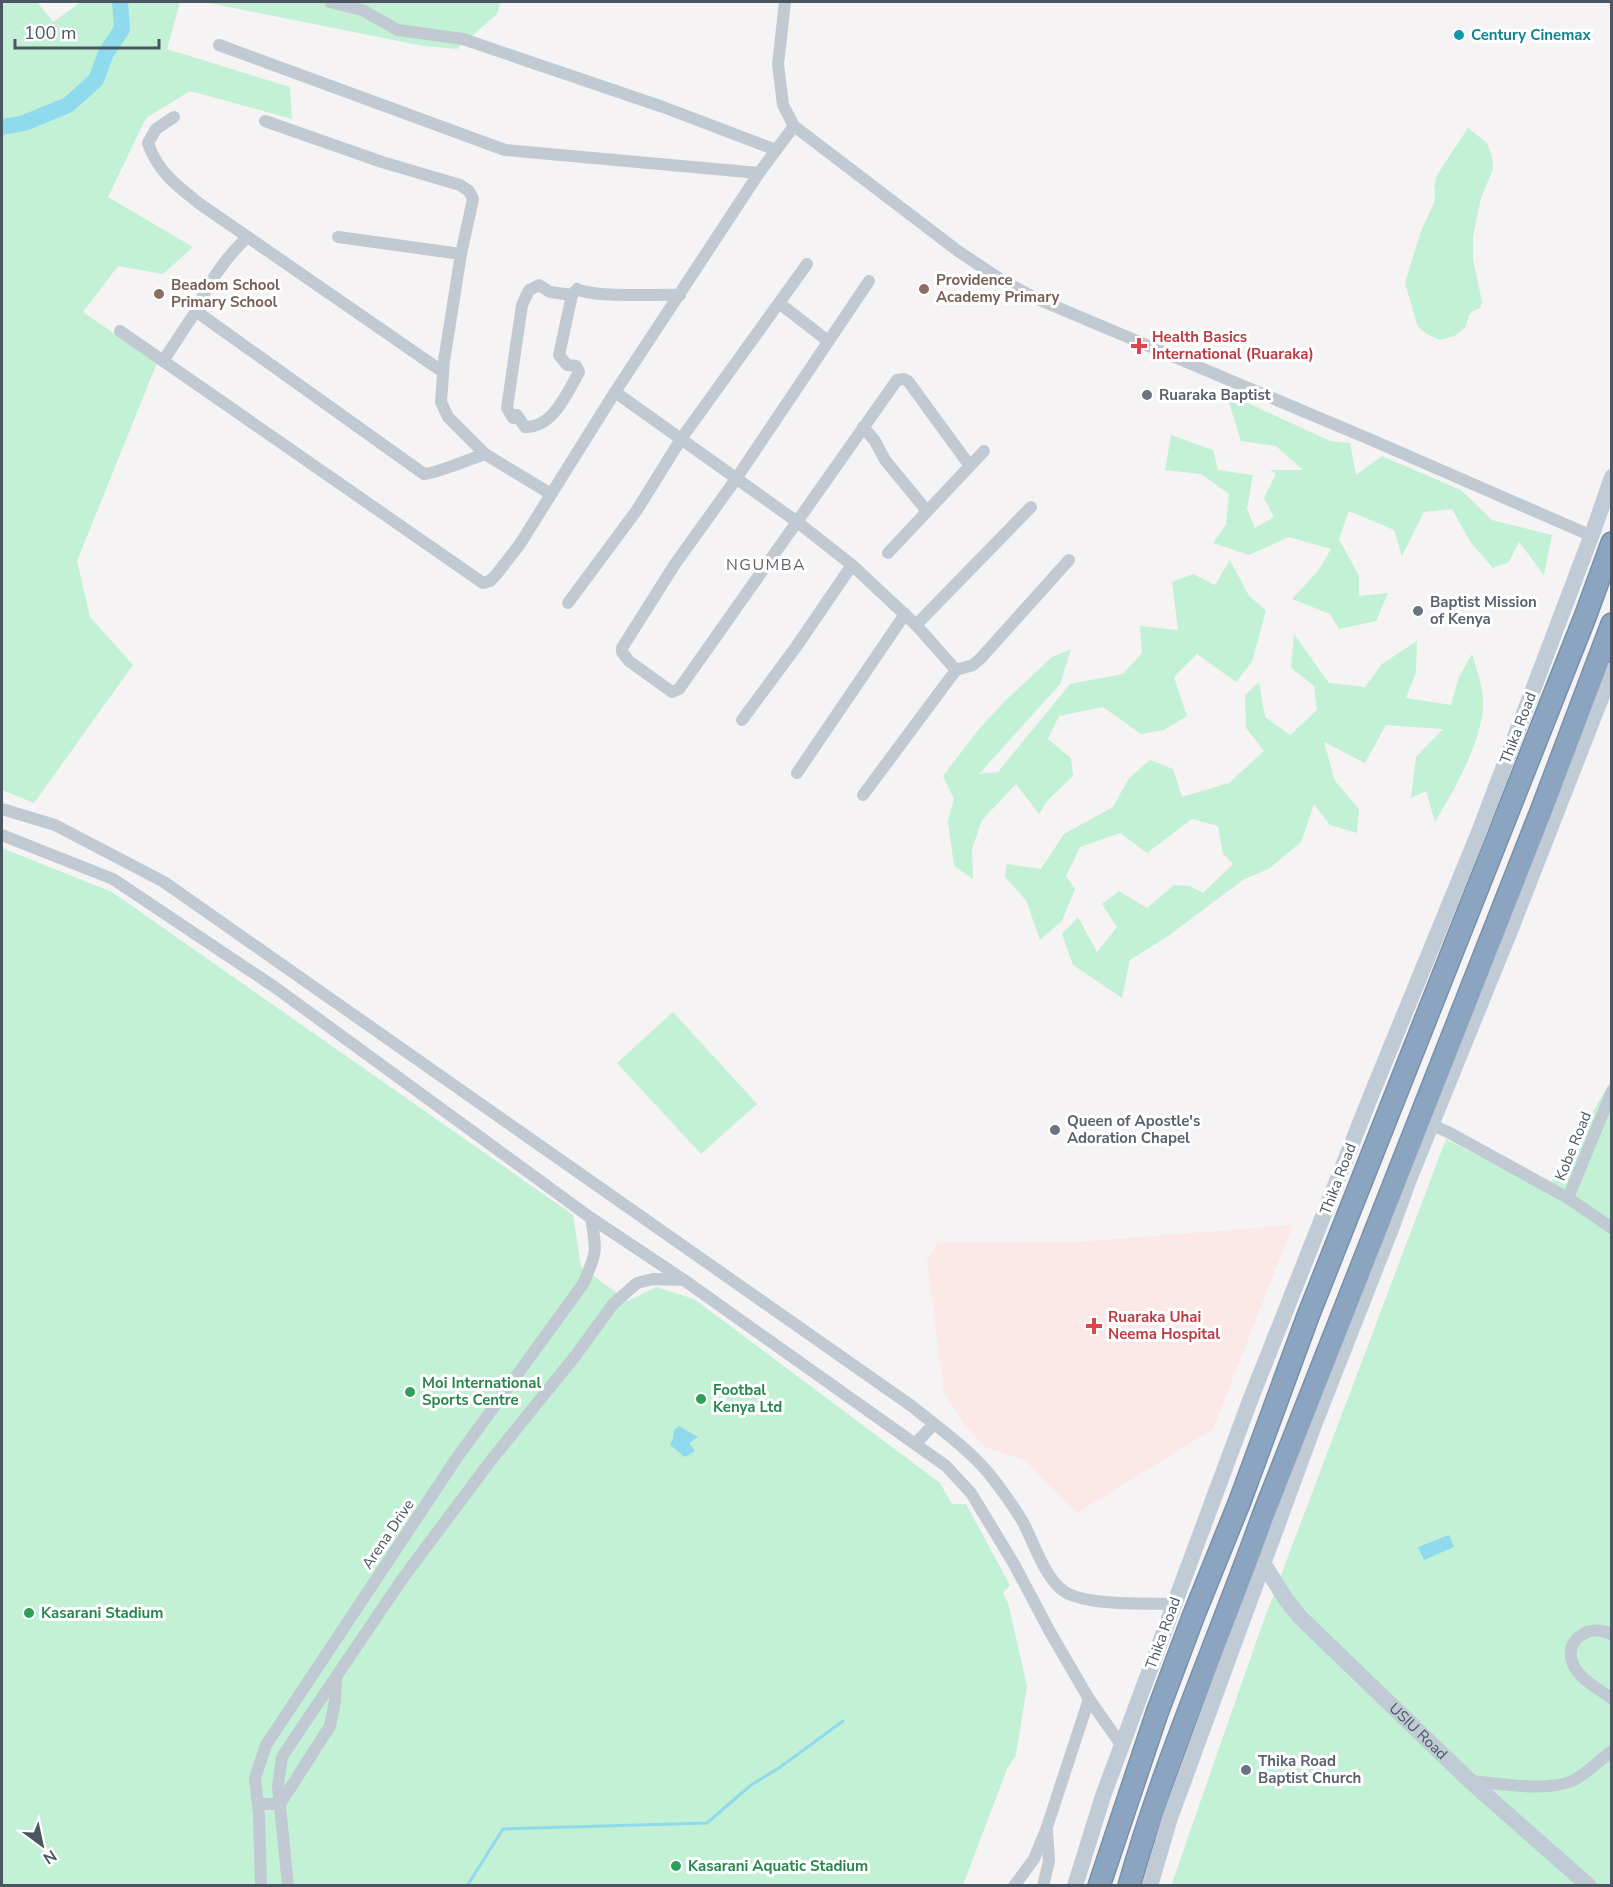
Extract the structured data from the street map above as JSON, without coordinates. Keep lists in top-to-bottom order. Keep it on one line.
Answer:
{"streets":{"highway":["Thika Road"],"main road":["USIU Road"],"street":["Kobe Road","Arena Drive"]},"districts":["NGUMBA"],"places":{"other":["Century Cinemax","Providence Academy Primary","Beadom School Primary School","Ruaraka Baptist","Baptist Mission of Kenya","Queen of Apostle's Adoration Chapel","Moi International Sports Centre","Footbal Kenya Ltd","Kasarani Stadium","Thika Road Baptist Church","Kasarani Aquatic Stadium"],"health":["Health Basics International (Ruaraka)","Ruaraka Uhai Neema Hospital"]},"scale_bar":"100 m","north":"bottom right"}
